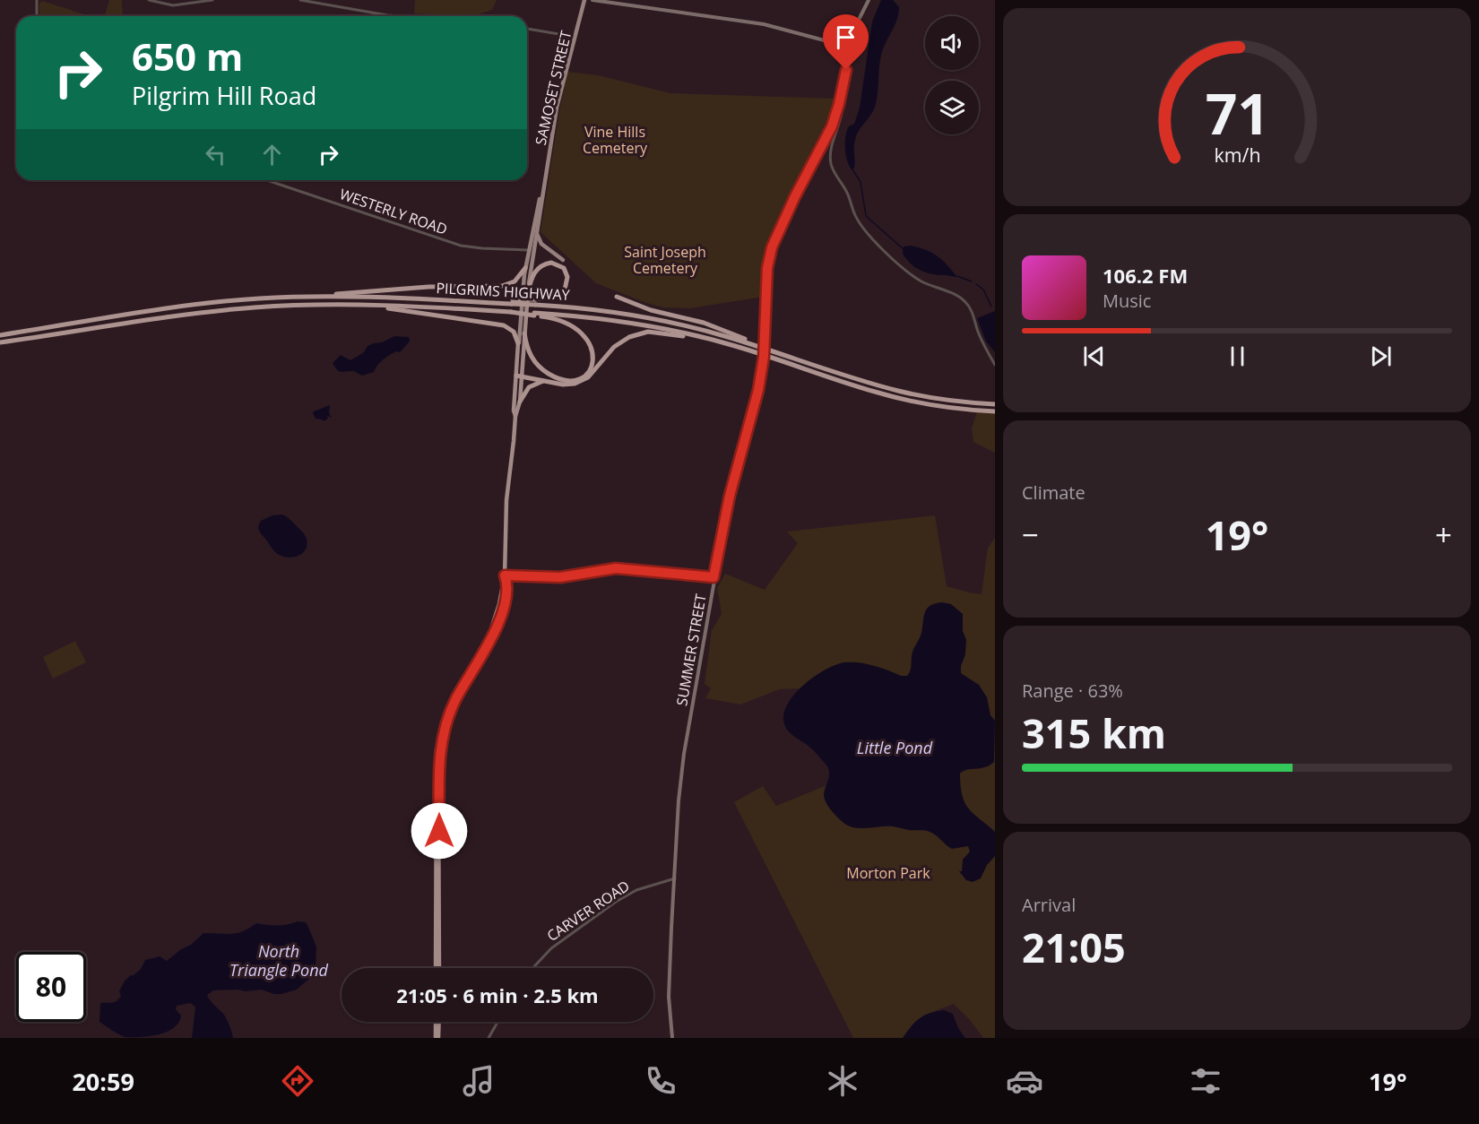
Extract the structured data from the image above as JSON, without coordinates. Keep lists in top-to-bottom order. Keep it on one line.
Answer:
{"streets":{"highway":["SAMOSET STREET","PILGRIMS HIGHWAY"],"main road":["SUMMER STREET"],"street":["WESTERLY ROAD","CARVER ROAD"]},"crossings":[["SAMOSET STREET","WESTERLY ROAD"],["SUMMER STREET","CARVER ROAD"]],"water":["Little Pond","North Triangle Pond"],"parks":["Vine Hills Cemetery","Saint Joseph Cemetery","Morton Park"],"page":{"turn":["650 m","Pilgrim Hill Road"],"song":["106.2 FM","Music"],"tile":["Climate",["Range · 63%","315 km"],["Arrival","21:05"]],"heat":["−","19°","+"],"limit":"80","trip":"21:05 · 6 min · 2.5 km","tabs":["20:59","19°"],"gauge":["71","km/h"]}}
